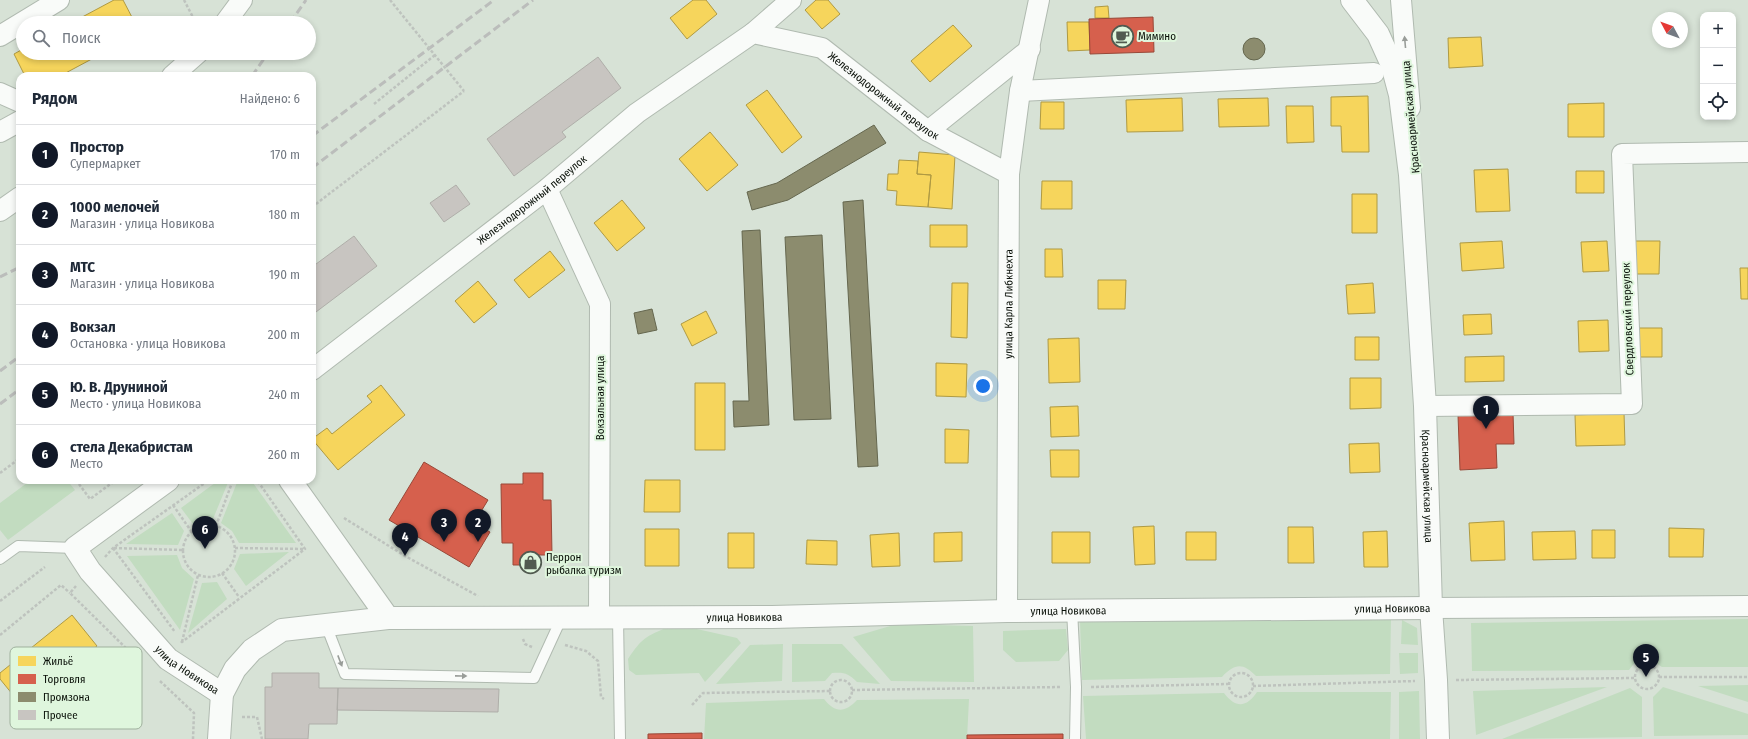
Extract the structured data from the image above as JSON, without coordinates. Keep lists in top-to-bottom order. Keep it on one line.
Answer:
{"streets":{"main road":["Красноармейская улица","улица Новикова"],"street":["Железнодорожный переулок","улица Карла Либкнехта","Свердловский переулок","Вокзальная улица"]},"crossings":[["Железнодорожный переулок","улица Карла Либкнехта"],["Железнодорожный переулок","Вокзальная улица"],["Красноармейская улица","Свердловский переулок"],["Красноармейская улица","улица Новикова"],["улица Карла Либкнехта","улица Новикова"],["Вокзальная улица","улица Новикова"]],"places":{"cafe":["Мимино"],"shop":["Перрон рыбалка туризм"]},"legend":["Жильё","Торговля","Промзона","Прочее"],"north":"top left","page":{"map_buttons":["+","−"],"search":"Поиск","heading":["Рядом","Найдено: 6"],"list":[{"mark":"1","name":"Простор","note":"Супермаркет","value":"170 m"},{"mark":"2","name":"1000 мелочей","note":"Магазин · улица Новикова","value":"180 m"},{"mark":"3","name":"МТС","note":"Магазин · улица Новикова","value":"190 m"},{"mark":"4","name":"Вокзал","note":"Остановка · улица Новикова","value":"200 m"},{"mark":"5","name":"Ю. В. Друниной","note":"Место · улица Новикова","value":"240 m"},{"mark":"6","name":"стела Декабристам","note":"Место","value":"260 m"}],"pins":["1","2","3","6","4","5"]}}
